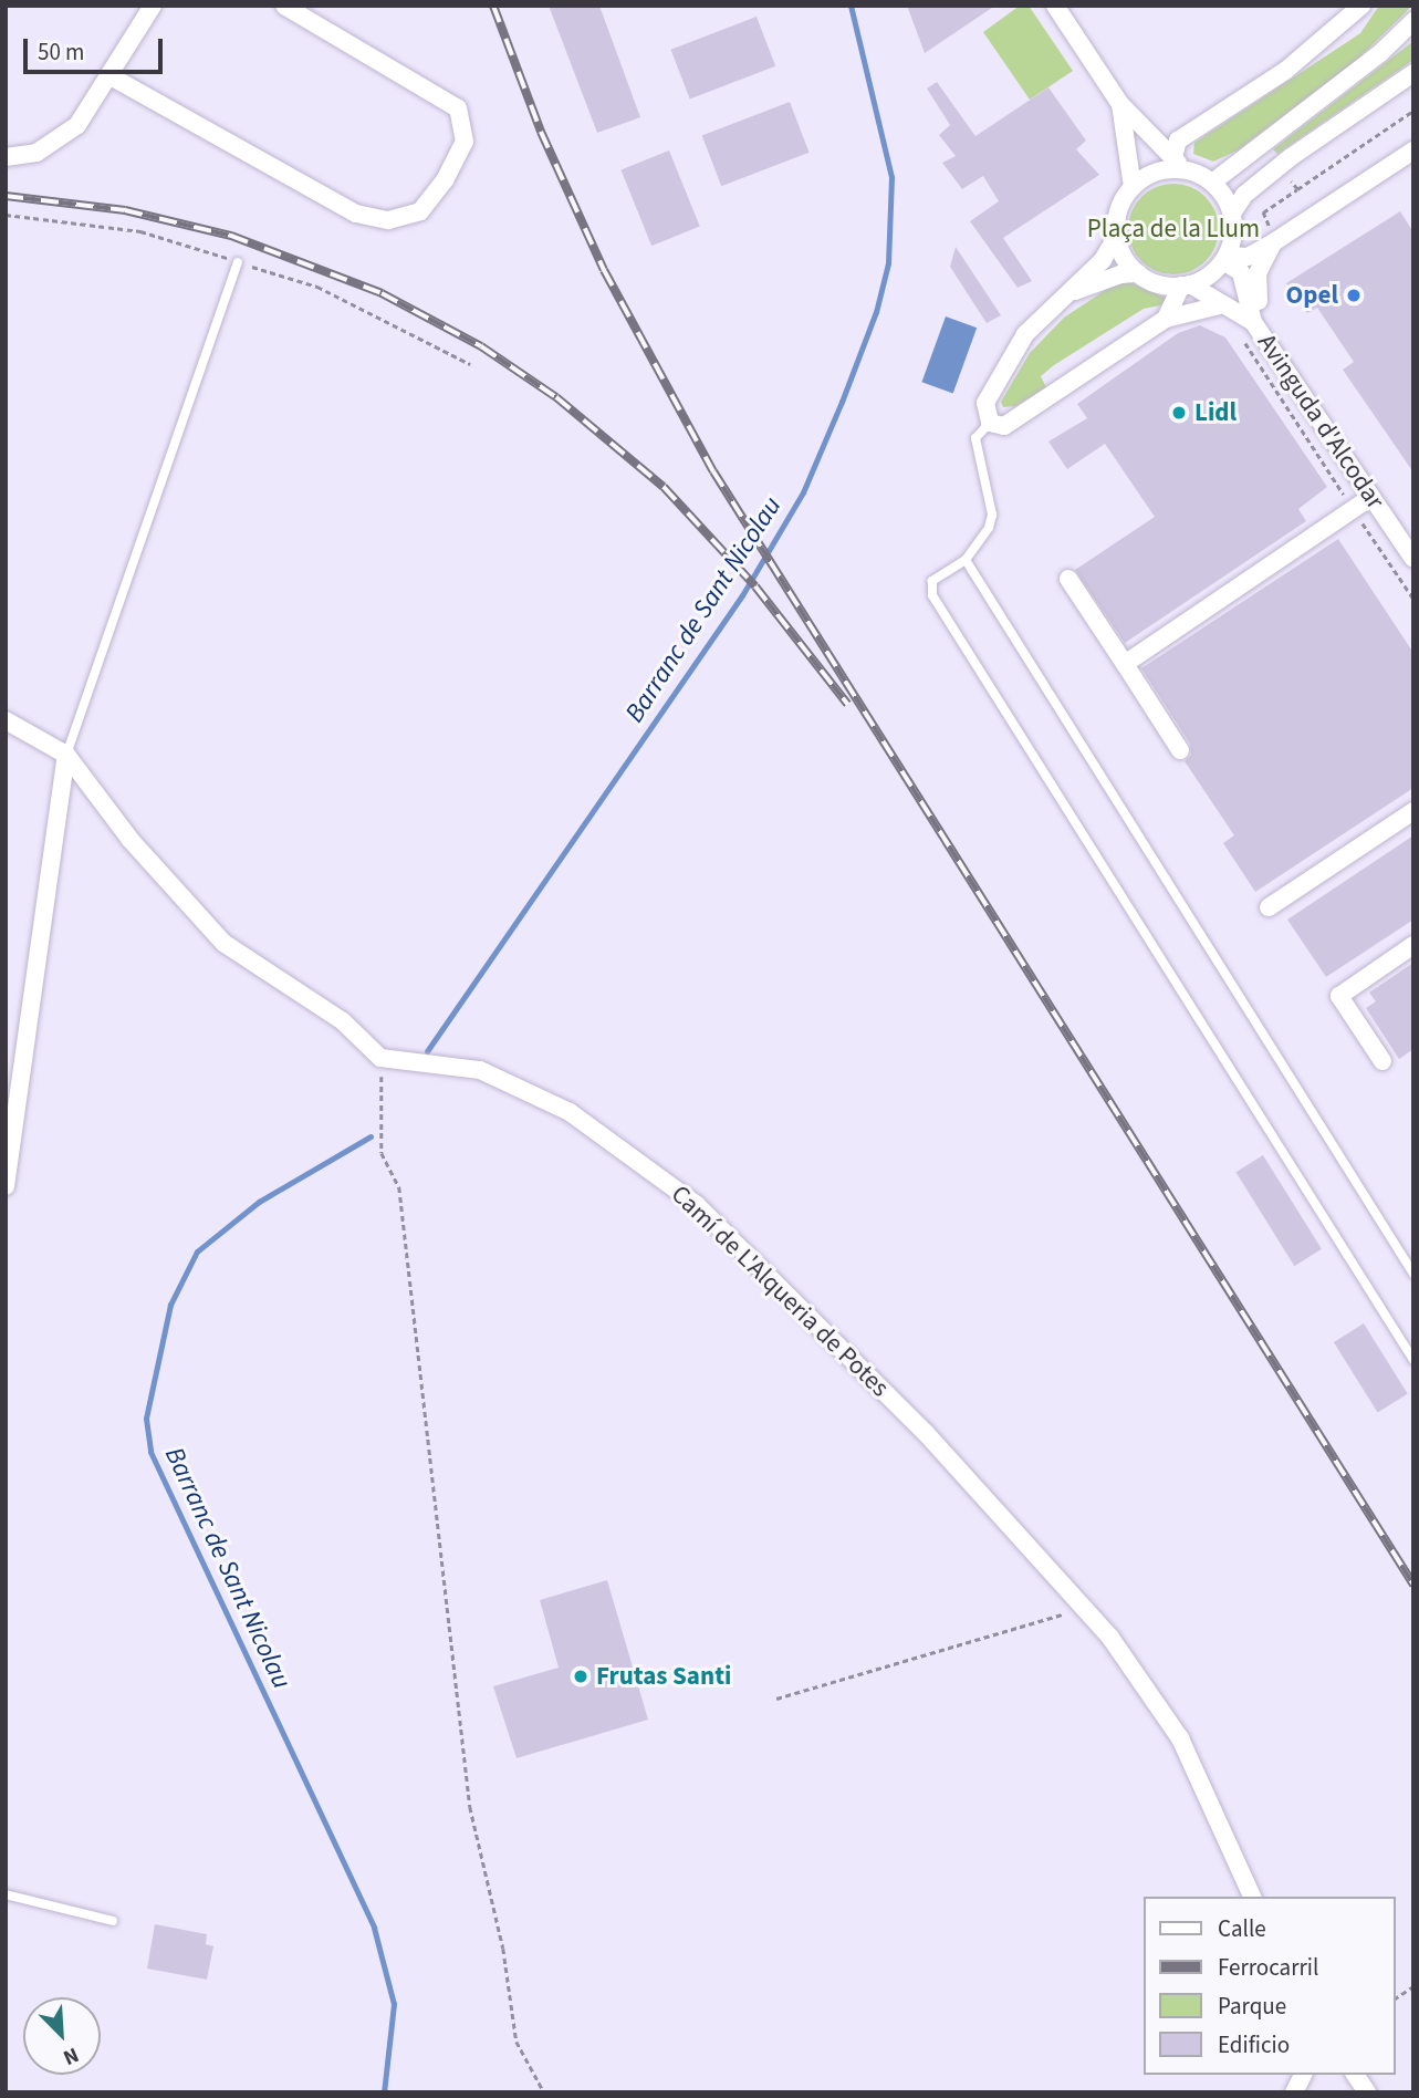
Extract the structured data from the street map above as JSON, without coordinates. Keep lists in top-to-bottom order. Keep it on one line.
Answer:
{"streets":{"street":["Avinguda d'Alcodar","Camí de L'Alqueria de Potes"]},"water":["Barranc de Sant Nicolau"],"parks":["Plaça de la Llum"],"places":["Opel","Lidl","Frutas Santi"],"legend":["Calle","Ferrocarril","Parque","Edificio"],"scale_bar":"50 m","north":"bottom right"}
